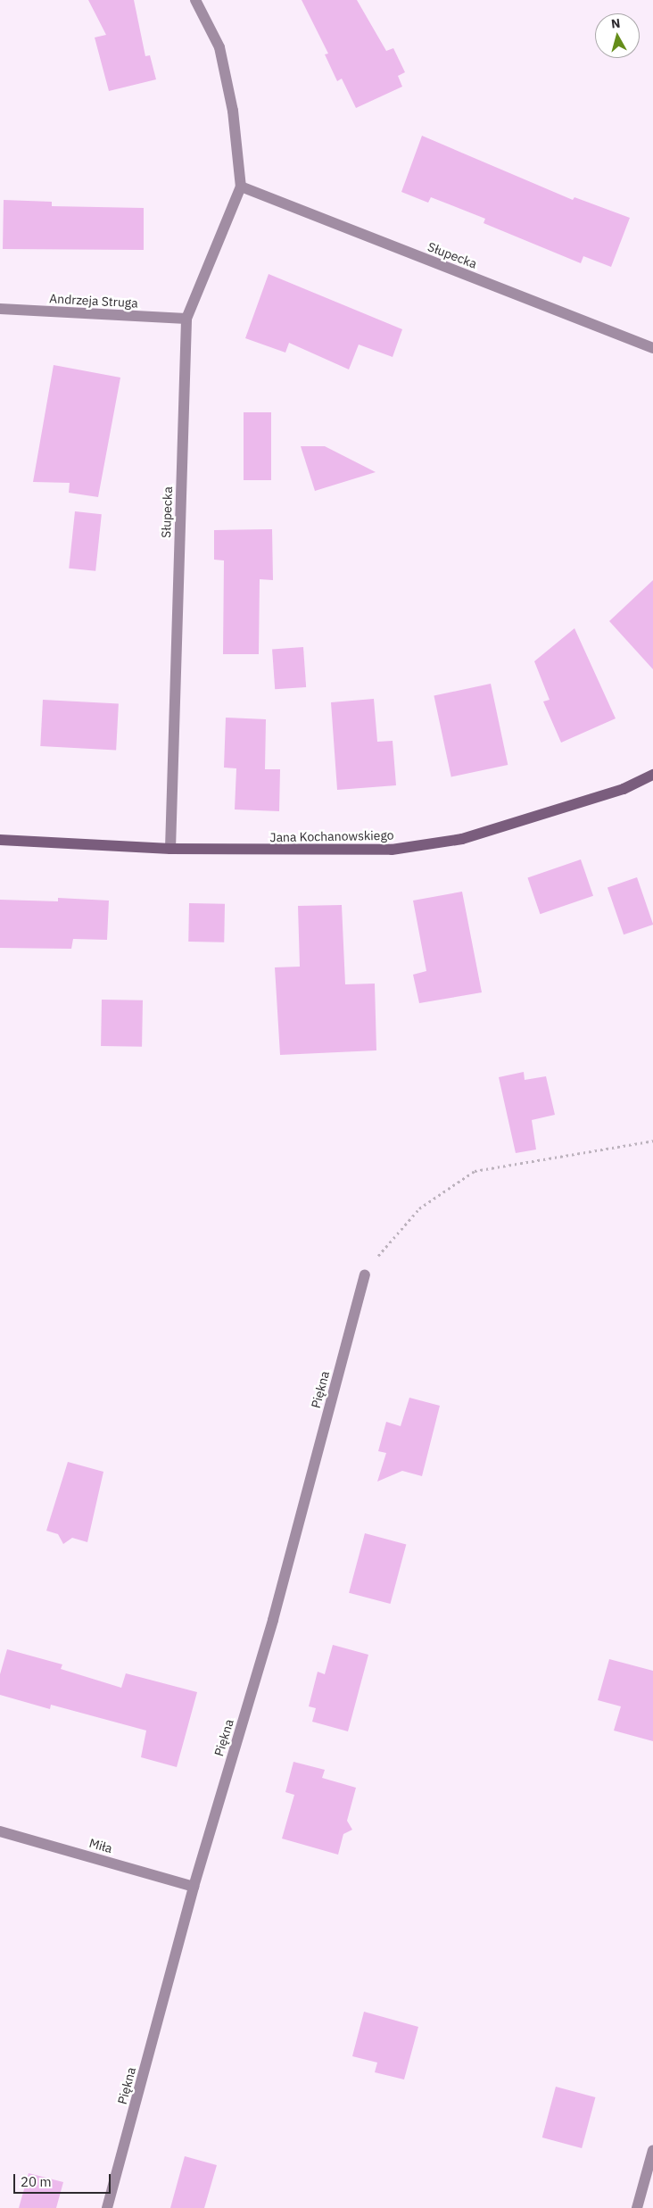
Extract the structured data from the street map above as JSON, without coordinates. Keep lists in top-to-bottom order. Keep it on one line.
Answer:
{"streets":{"street":["Słupecka","Andrzeja Struga","Jana Kochanowskiego","Piękna","Miła"]},"crossings":[["Słupecka","Andrzeja Struga"],["Słupecka","Jana Kochanowskiego"],["Piękna","Miła"]],"scale_bar":"20 m","north":"top"}
